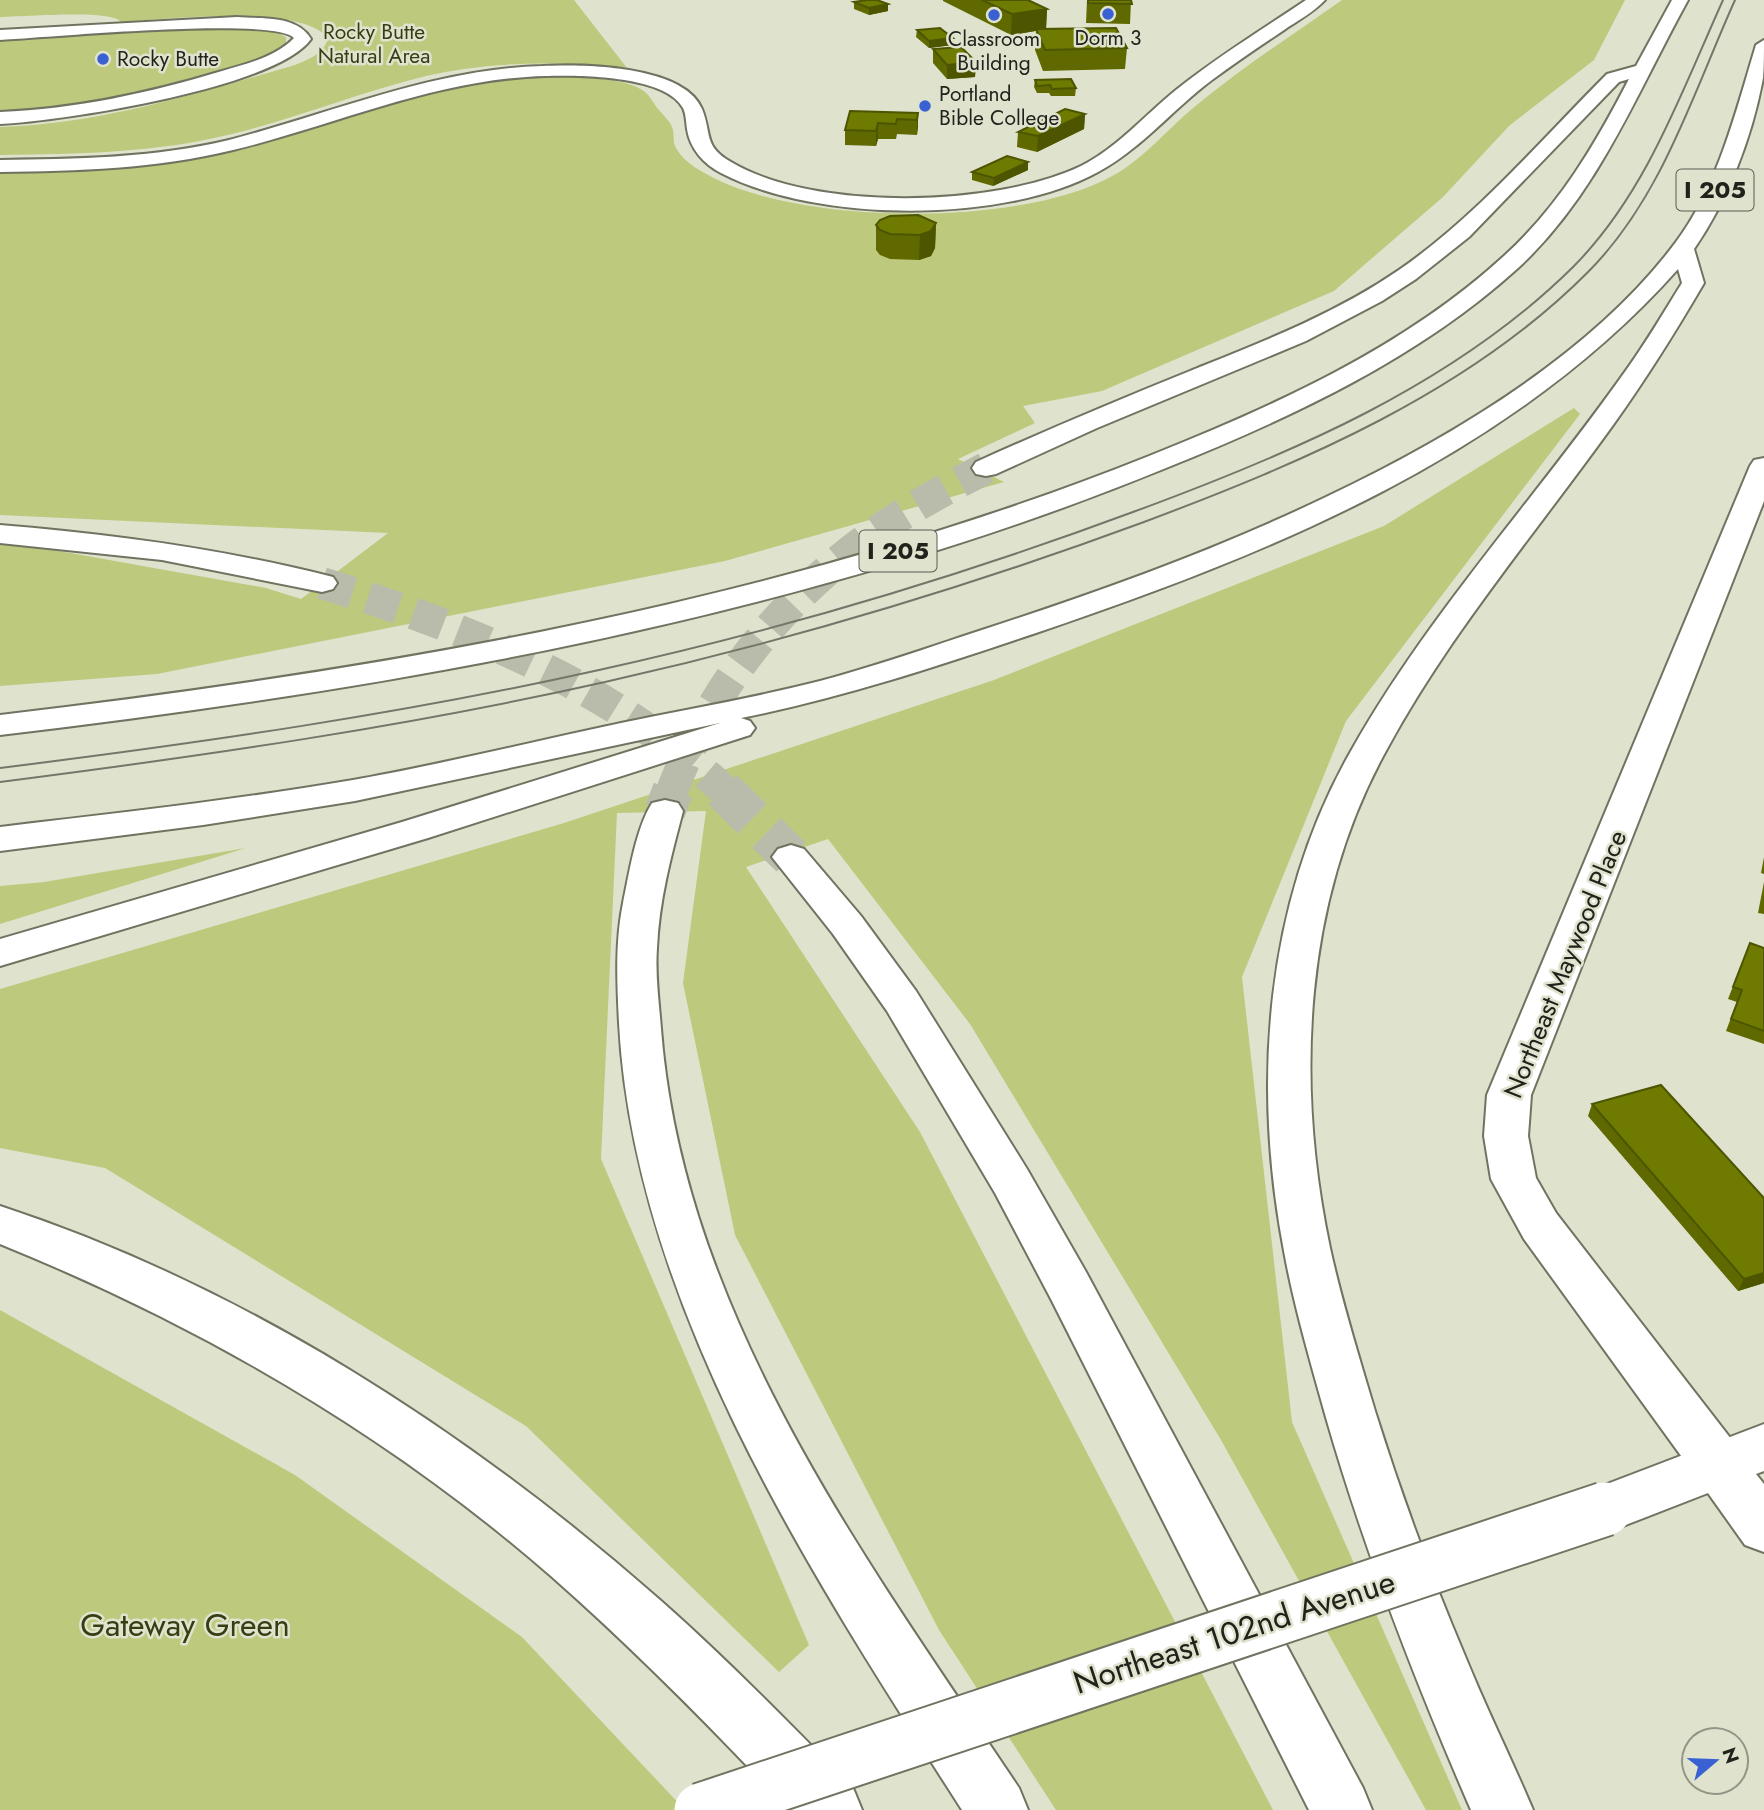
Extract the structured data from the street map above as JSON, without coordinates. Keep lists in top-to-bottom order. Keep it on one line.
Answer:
{"streets":{"main road":["I 205","Northeast Maywood Place","Northeast 102nd Avenue"]},"crossings":[["Northeast Maywood Place","Northeast 102nd Avenue"]],"parks":["Rocky Butte Natural Area","Gateway Green"],"places":["Dorm 3","Classroom Building","Rocky Butte","Portland Bible College"],"north":"right"}
